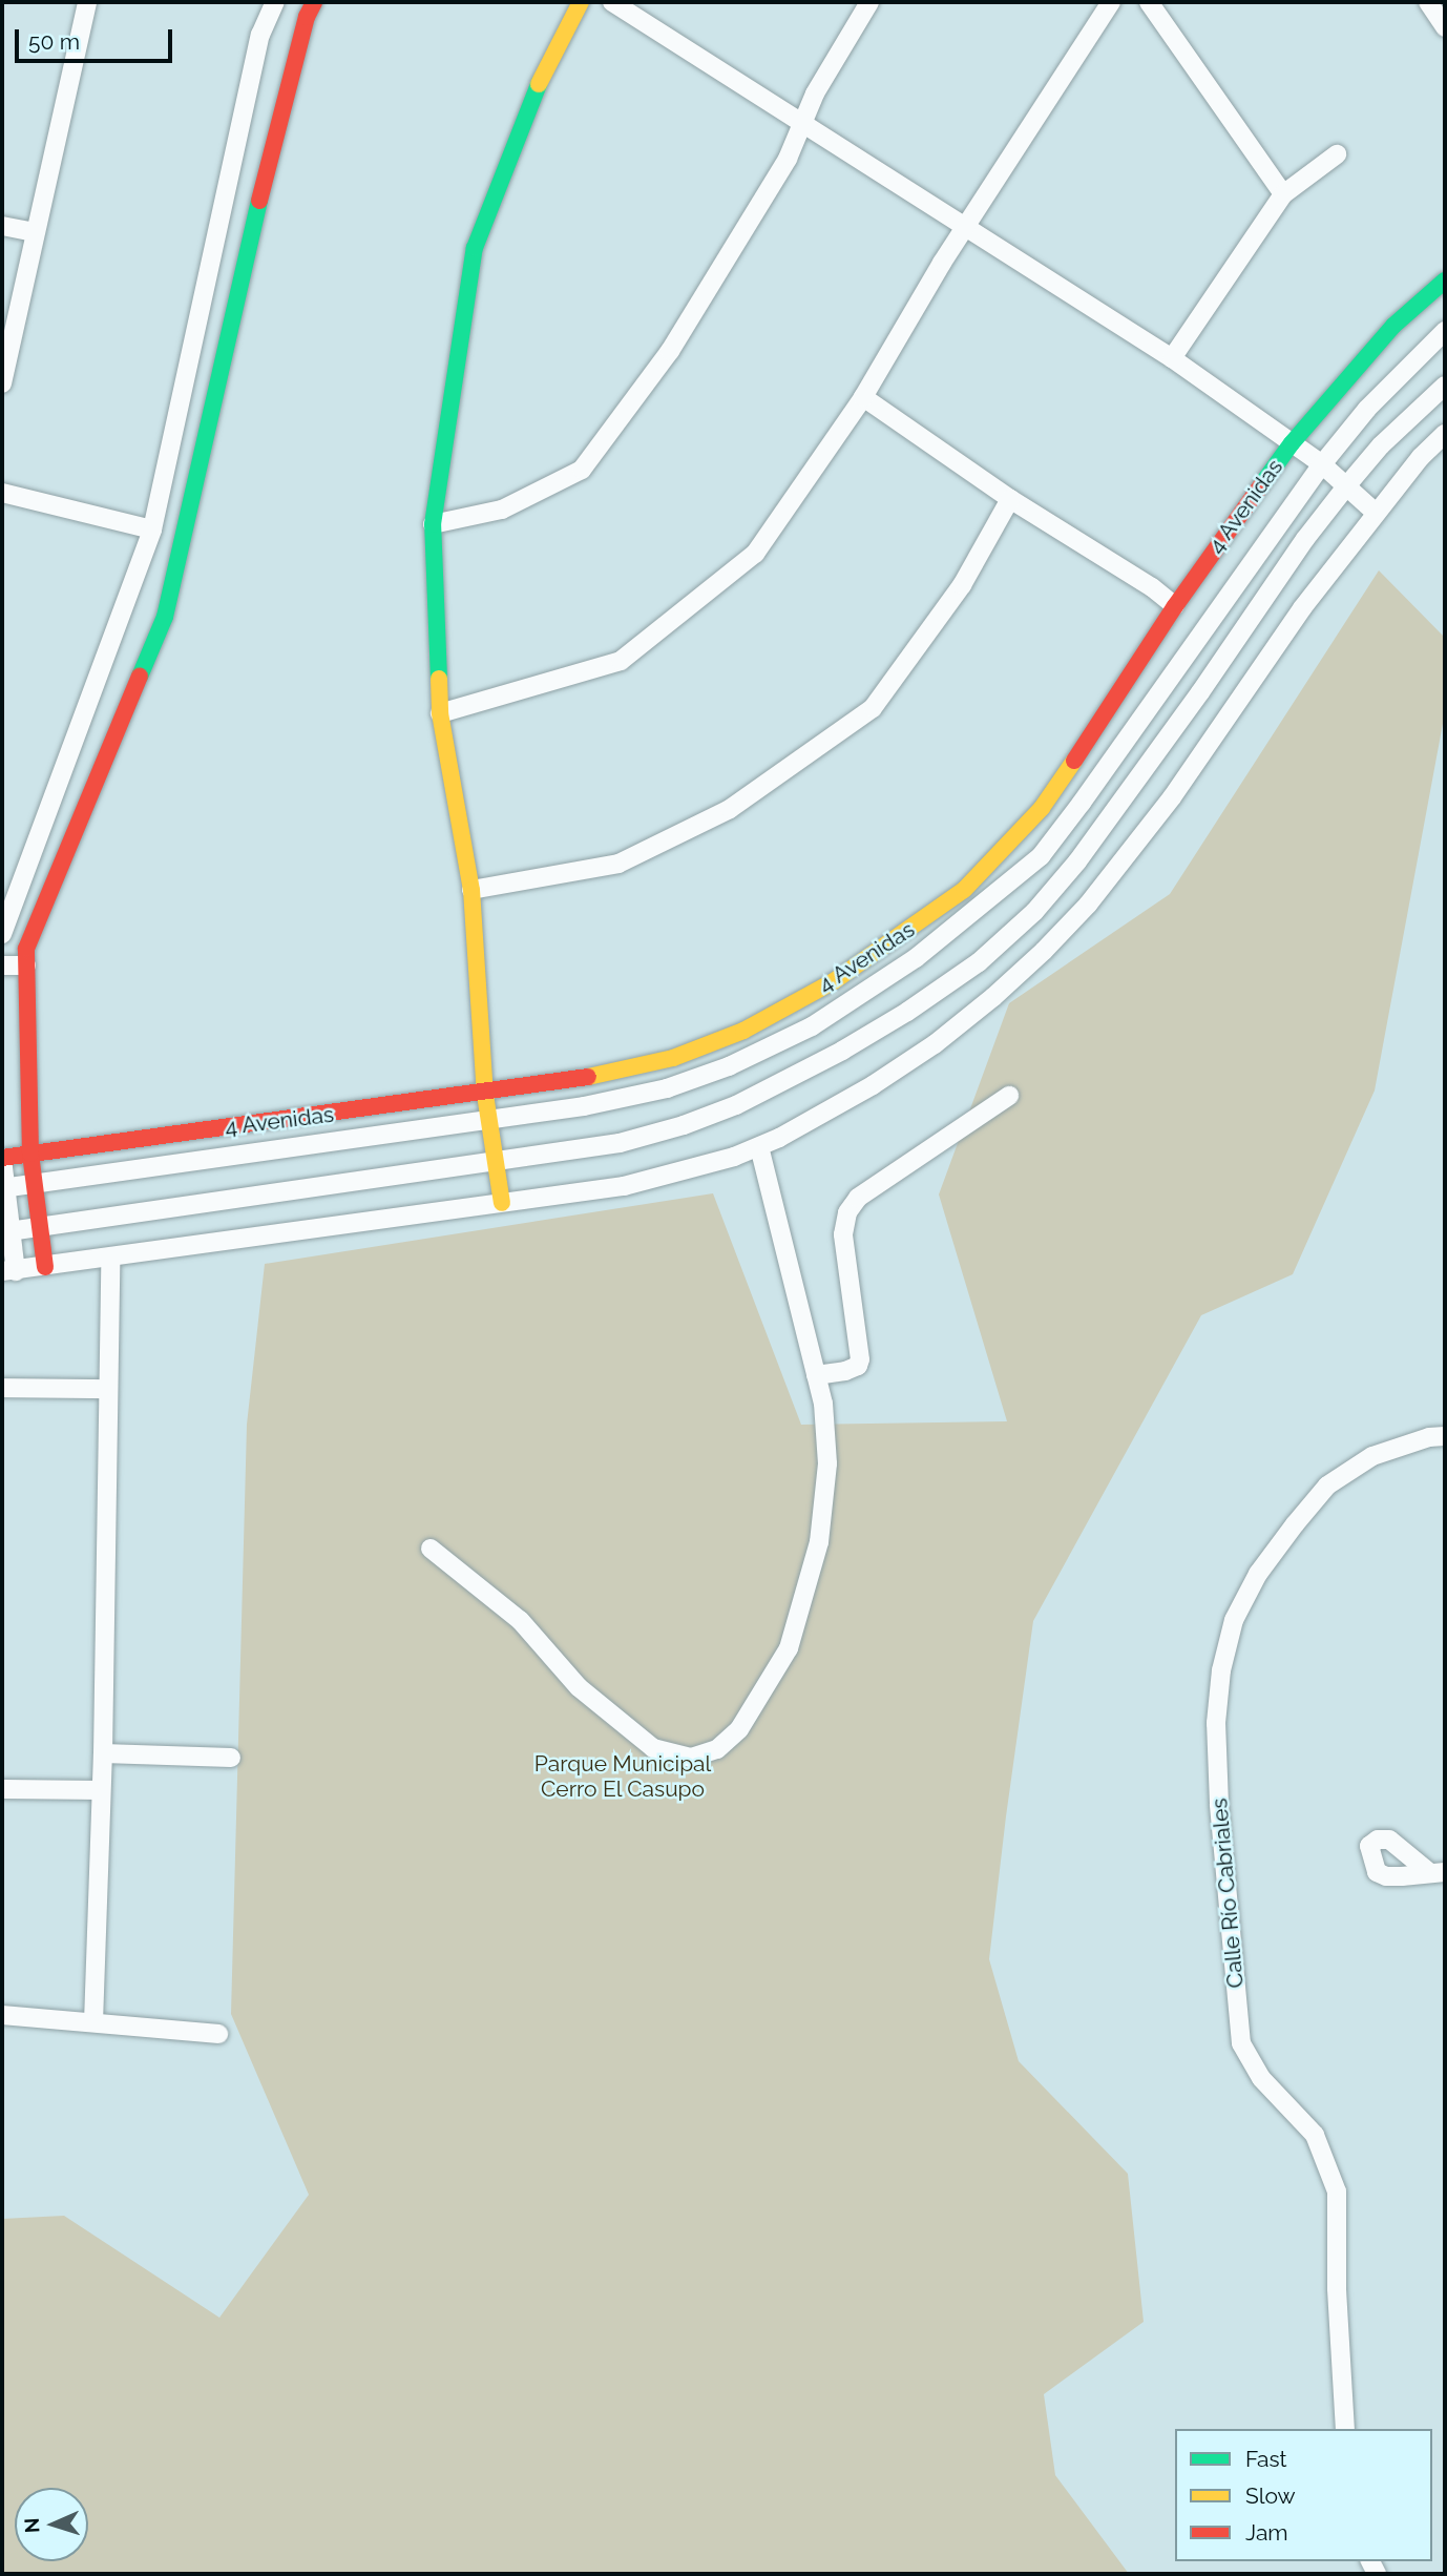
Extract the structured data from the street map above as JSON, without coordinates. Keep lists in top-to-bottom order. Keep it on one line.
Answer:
{"streets":{"street":["4 Avenidas","Calle Río Cabriales"]},"parks":["Parque Municipal Cerro El Casupo"],"legend":["Fast","Slow","Jam"],"scale_bar":"50 m","north":"left"}
